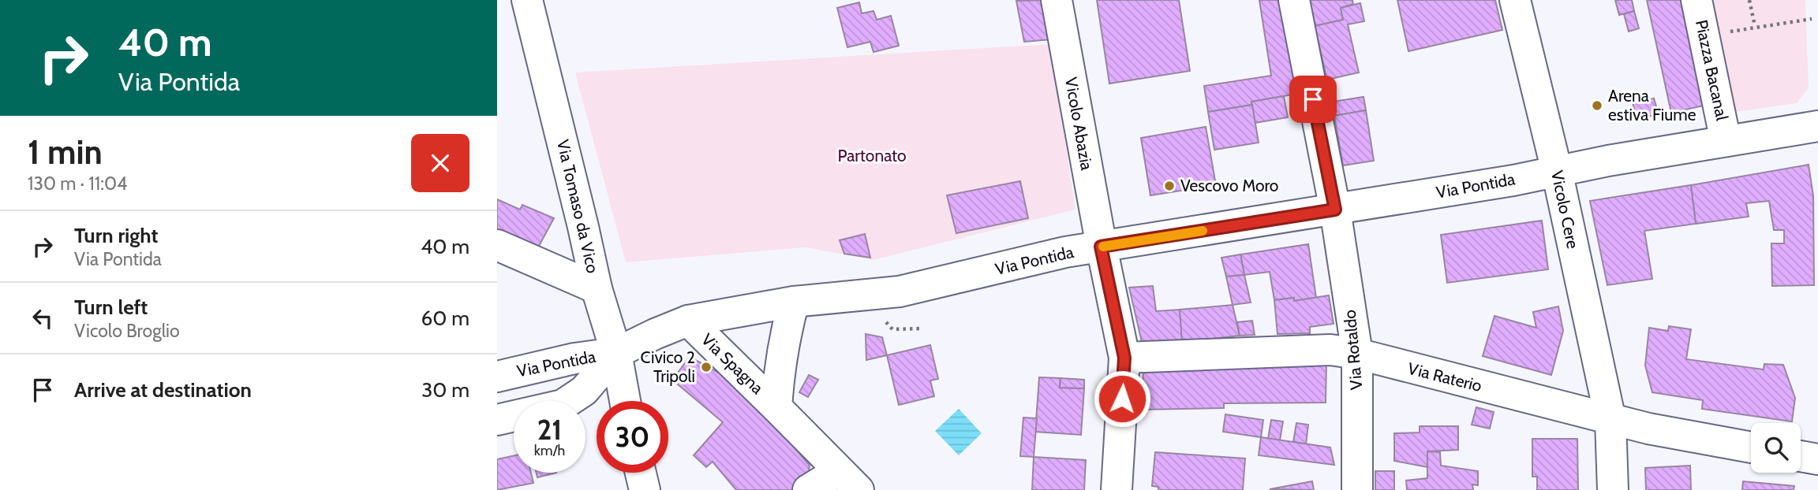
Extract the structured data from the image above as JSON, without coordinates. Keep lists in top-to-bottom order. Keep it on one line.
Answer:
{"streets":{"street":["Piazza Bacanal","Vicolo Abazia","Via Pontida","Via Tomaso da Vico","Vicolo Cere","Via Rotaldo","Via Spagna","Via Raterio"]},"crossings":[["Piazza Bacanal","Via Pontida"],["Vicolo Abazia","Via Pontida"],["Vicolo Abazia","Via Raterio"],["Via Pontida","Via Tomaso da Vico"],["Via Pontida","Vicolo Cere"],["Via Pontida","Via Rotaldo"],["Via Pontida","Via Spagna"],["Vicolo Cere","Via Raterio"],["Via Rotaldo","Via Raterio"]],"parks":["Partonato"],"places":["Arena estiva Fiume","Vescovo Moro","Civico 2 Tripoli"],"page":{"turn":["40 m","Via Pontida"],"heading":["1 min","130 m · 11:04"],"list":[{"name":"Turn right","note":"Via Pontida","value":"40 m"},{"name":"Turn left","note":"Vicolo Broglio","value":"60 m"},{"name":"Arrive at destination","value":"30 m"}],"speed":"21 km/h","limit":"30"}}
